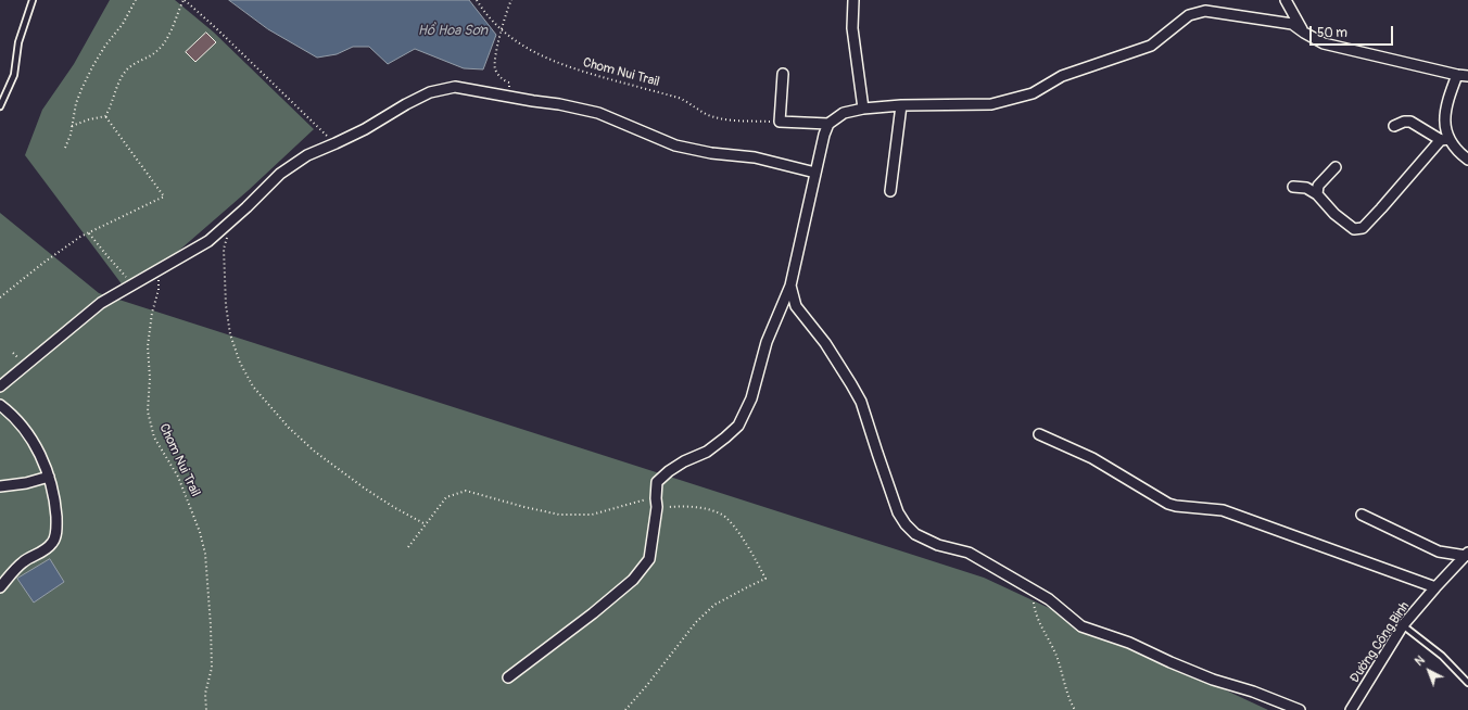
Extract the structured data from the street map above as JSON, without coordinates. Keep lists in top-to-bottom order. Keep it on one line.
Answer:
{"streets":{"street":["Đường Công Binh"],"path":["Chom Nui Trail"]},"water":["Hồ Hoa Sơn"],"scale_bar":"50 m","north":"top left"}
